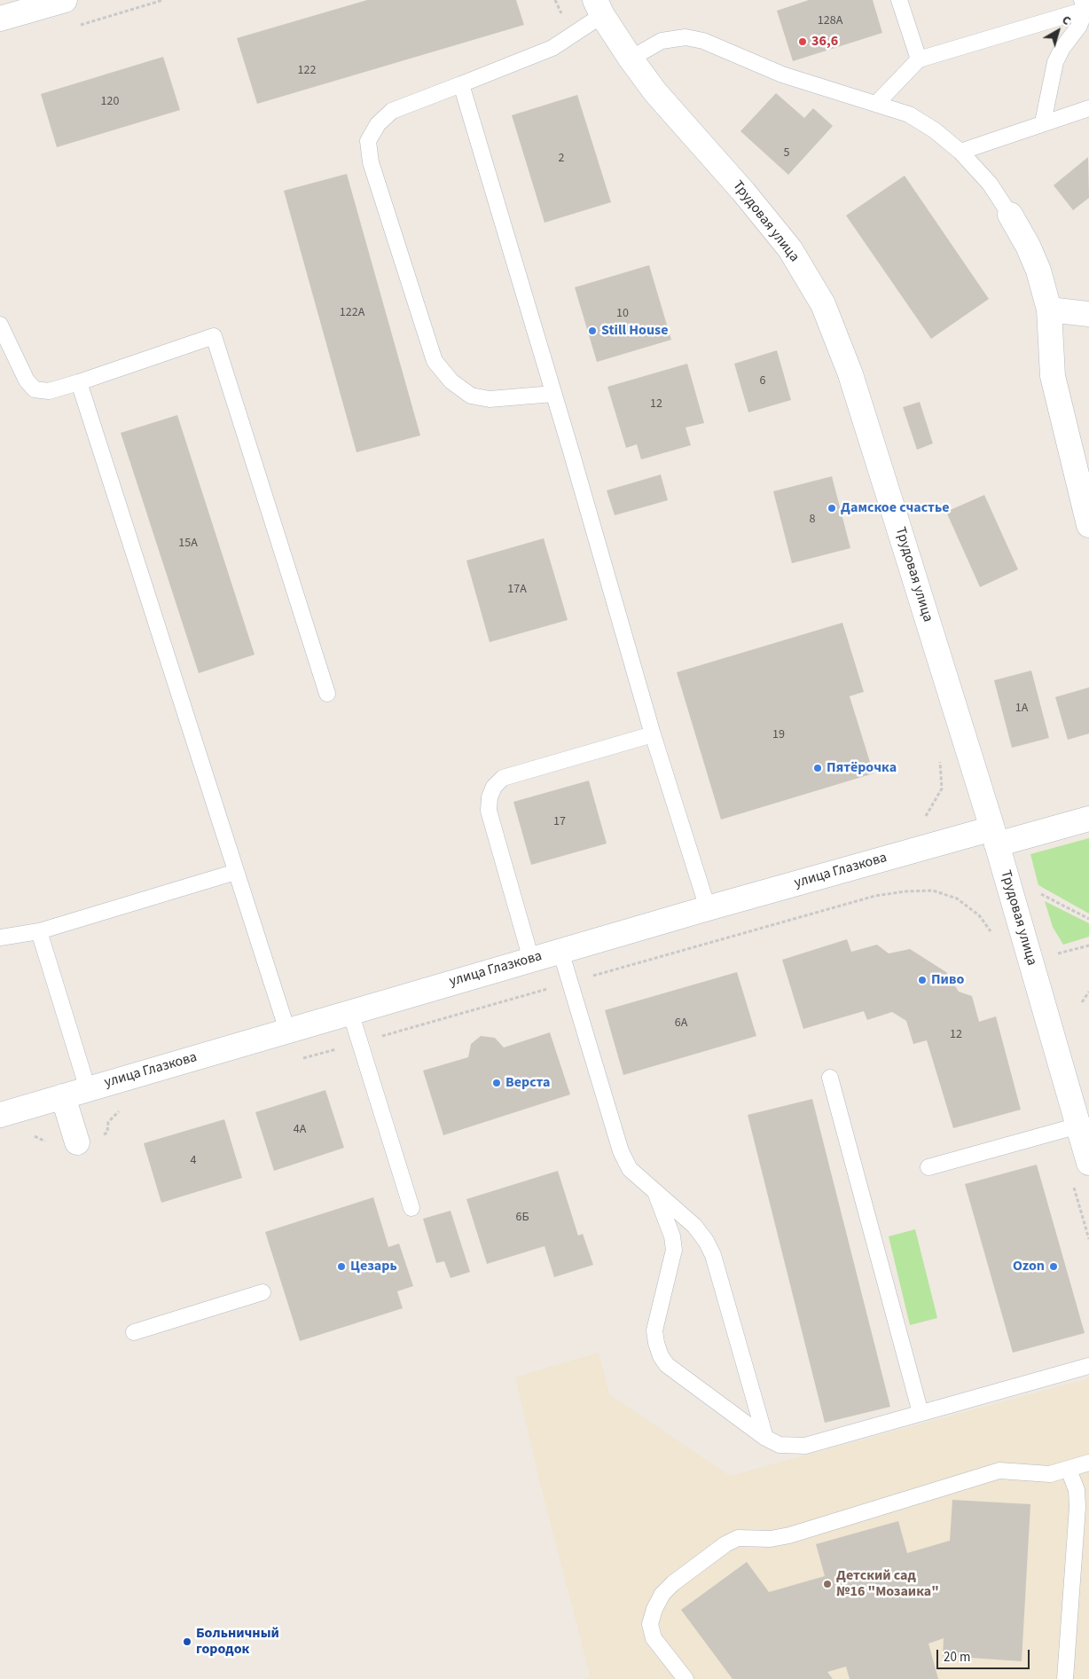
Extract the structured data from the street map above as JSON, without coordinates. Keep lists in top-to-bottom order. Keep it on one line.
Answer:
{"streets":{"street":["Трудовая улица","улица Глазкова"]},"crossings":[["Трудовая улица","улица Глазкова"]],"places":["36,6","Still House","Дамское счастье","Пятёрочка","Пиво","Верста","Цезарь","Ozon","Детский сад №16 \"Мозаика\"","Больничный городок"],"house_numbers":["128А","122","120","5","2","122А","10","6","12","8","15А","17А","1А","19","17","6А","12","4А","4","6Б"],"scale_bar":"20 m","north":"top right"}
